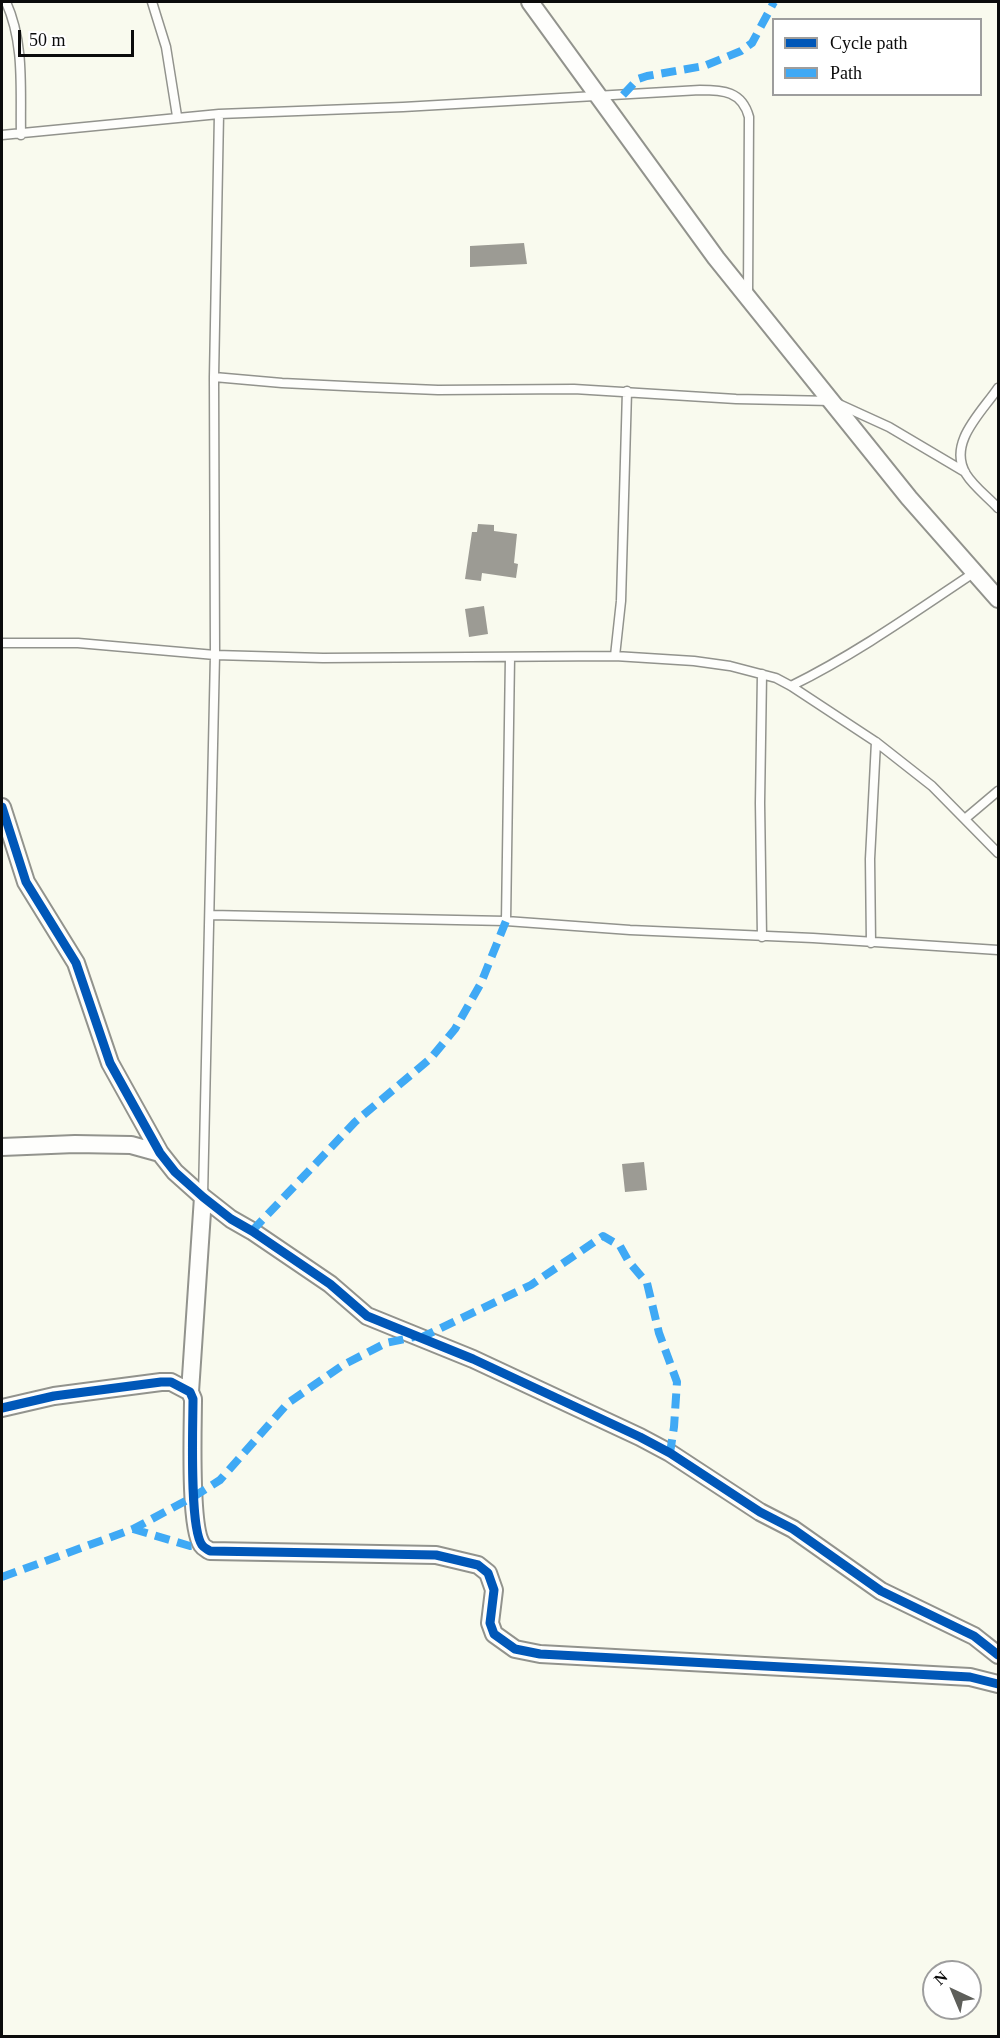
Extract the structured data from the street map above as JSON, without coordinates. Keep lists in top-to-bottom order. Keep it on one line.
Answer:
{"legend":["Cycle path","Path"],"scale_bar":"50 m","north":"top left"}
